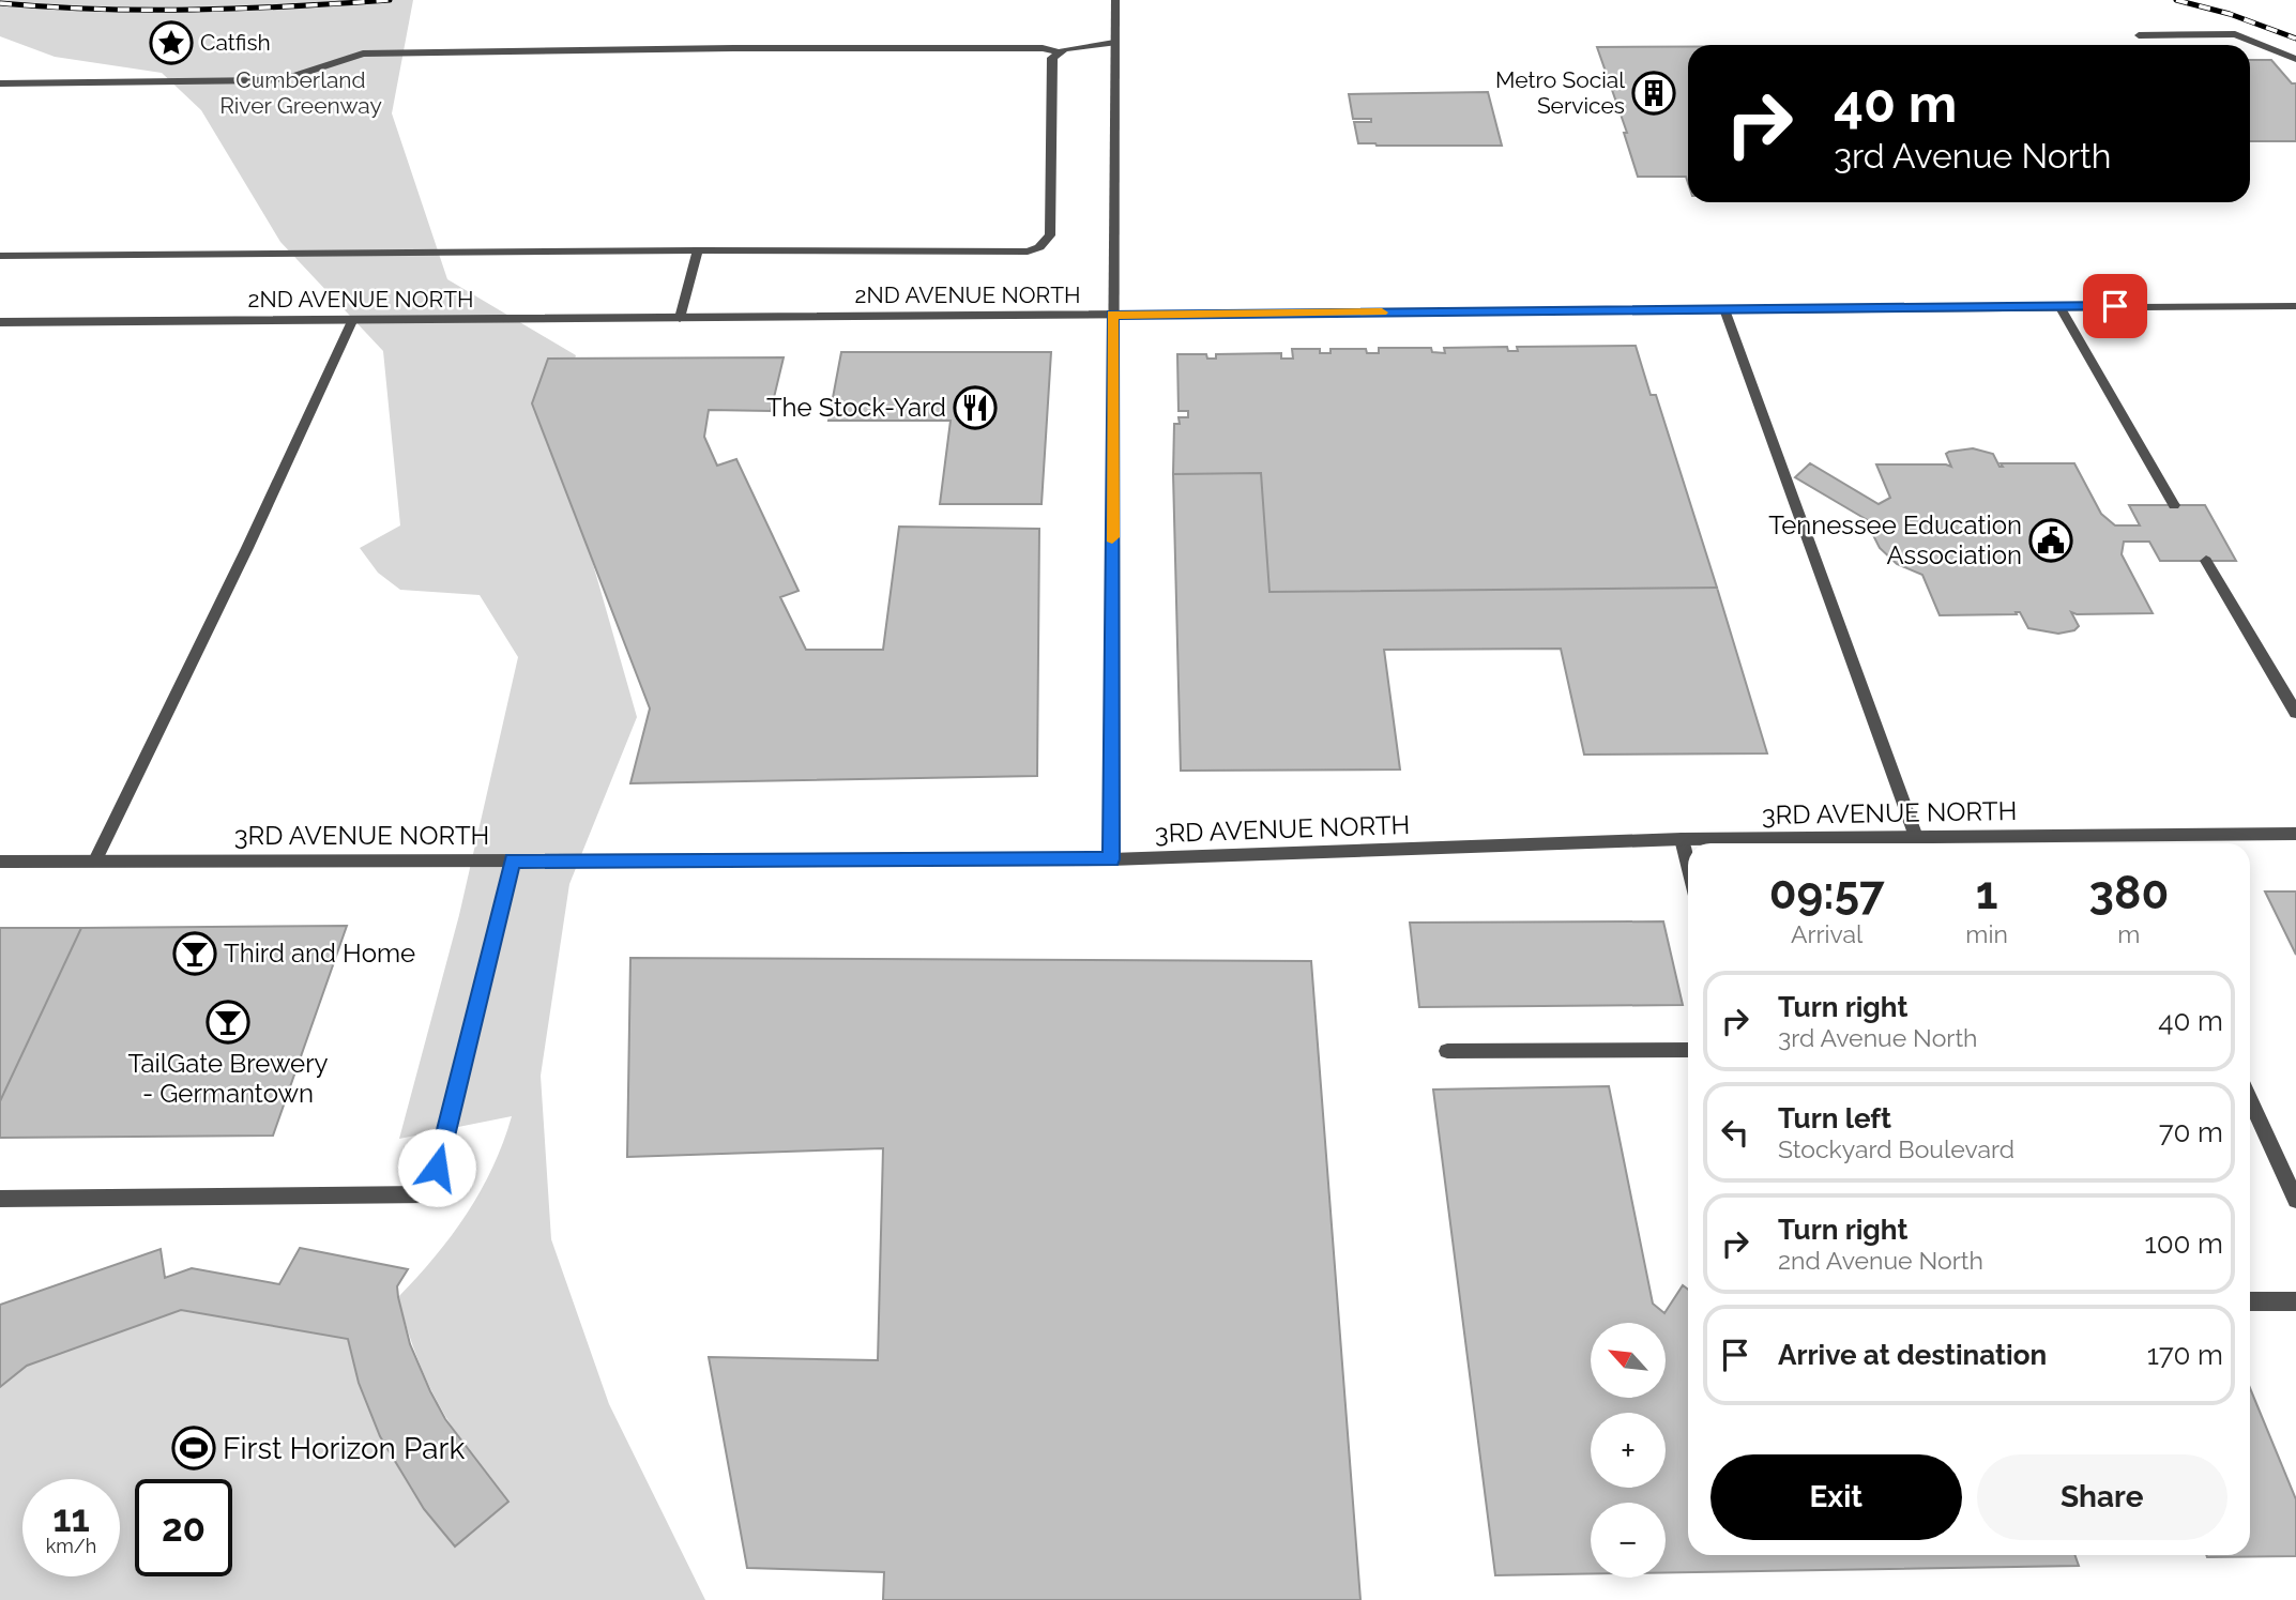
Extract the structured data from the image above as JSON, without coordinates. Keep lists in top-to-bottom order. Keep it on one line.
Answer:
{"streets":{"street":["2ND AVENUE NORTH","3RD AVENUE NORTH"]},"parks":["Cumberland River Greenway"],"places":{"place":["Catfish"],"building":["Metro Social Services"],"restaurant":["The Stock-Yard"],"public building":["Tennessee Education Association"],"bar":["Third and Home","TailGate Brewery - Germantown"],"sports":["First Horizon Park"]},"north":"top left","page":{"turn":["40 m","3rd Avenue North"],"eta":["09:57","Arrival","1","min","380","m"],"list":[{"name":"Turn right","note":"3rd Avenue North","value":"40 m"},{"name":"Turn left","note":"Stockyard Boulevard","value":"70 m"},{"name":"Turn right","note":"2nd Avenue North","value":"100 m"},{"name":"Arrive at destination","value":"170 m"}],"map_buttons":["+","−"],"buttons":["Exit","Share"],"speed":"11 km/h","limit":"20"}}
